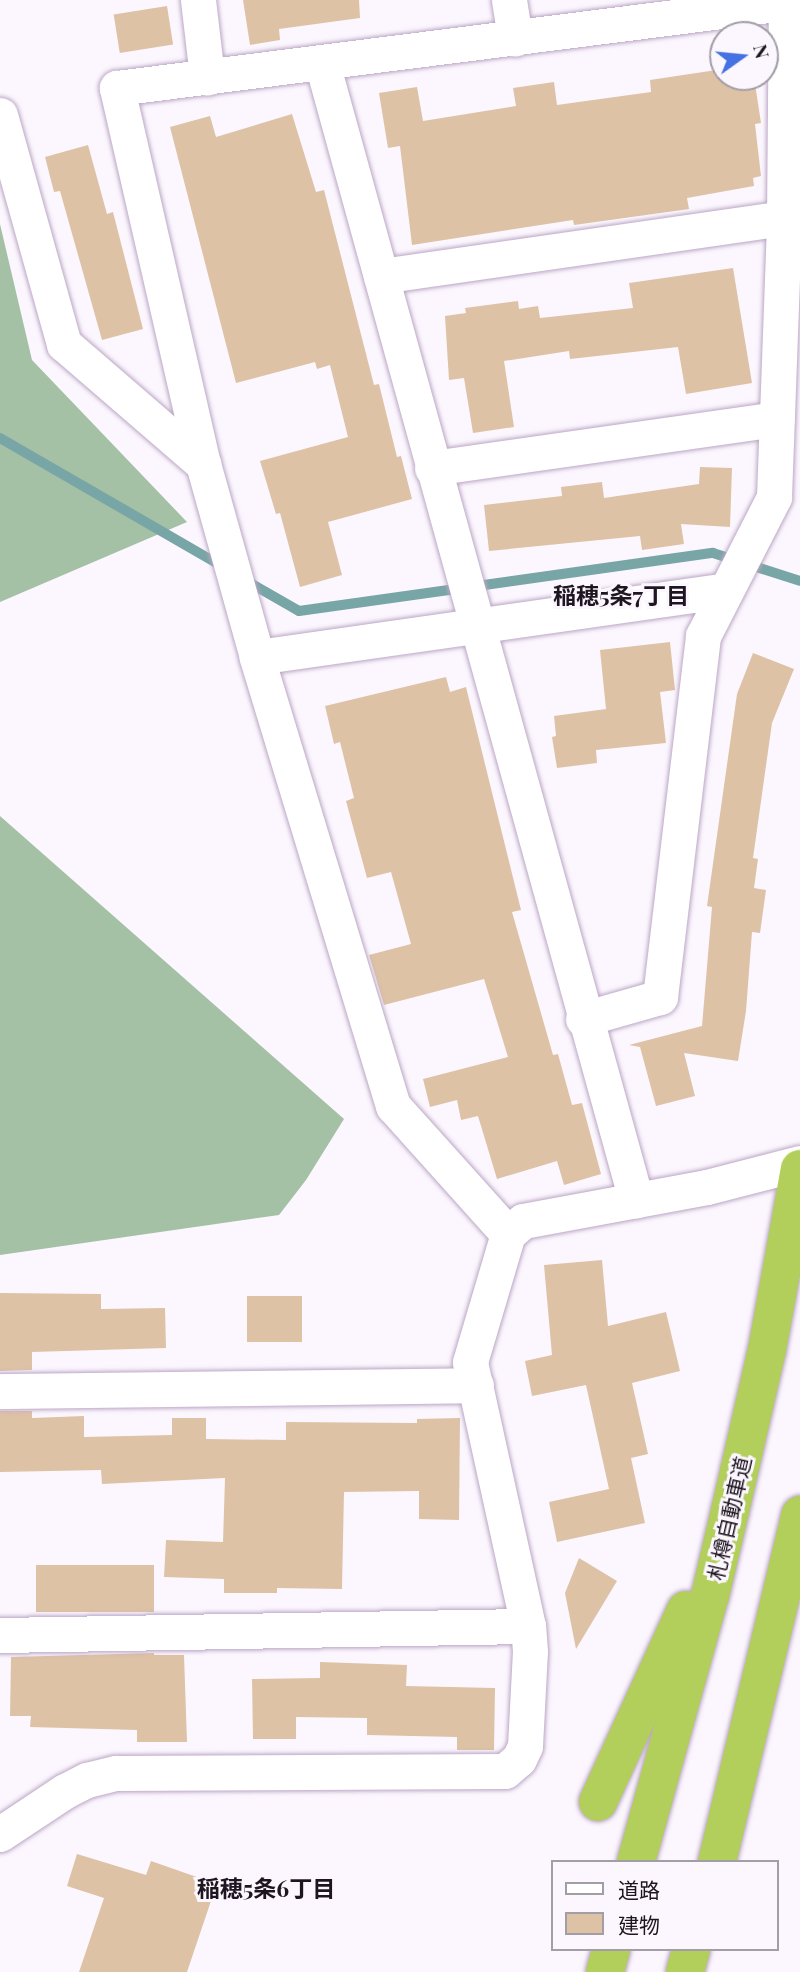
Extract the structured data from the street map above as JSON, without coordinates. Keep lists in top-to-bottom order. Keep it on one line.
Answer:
{"streets":{"highway":["札樽自動車道"]},"districts":["稲穂5条7丁目","稲穂5条6丁目"],"legend":["道路","建物"],"north":"right"}
